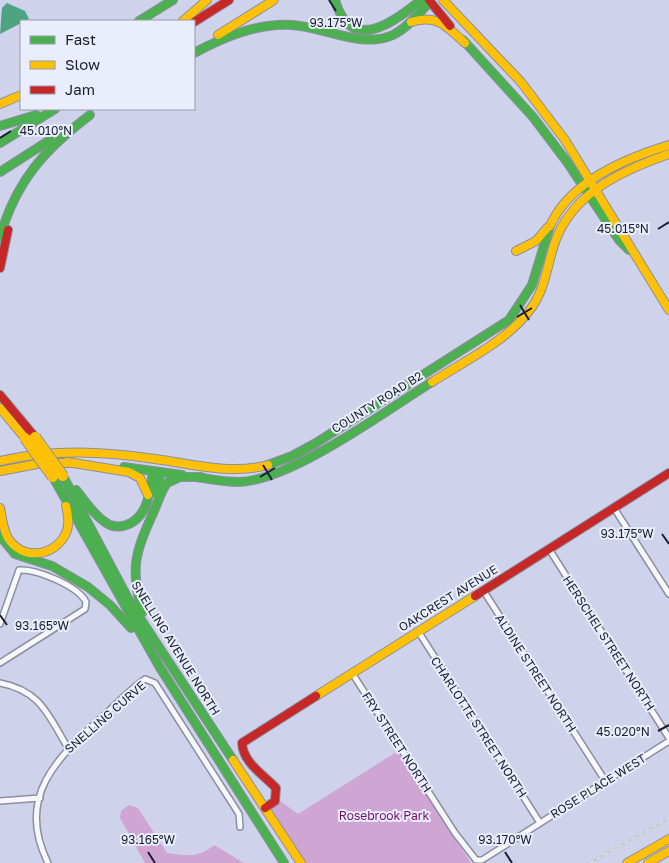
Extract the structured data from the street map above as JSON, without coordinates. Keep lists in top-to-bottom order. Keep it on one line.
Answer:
{"streets":{"main road":["COUNTY ROAD B2","OAKCREST AVENUE","SNELLING AVENUE NORTH"],"street":["HERSCHEL STREET NORTH","ALDINE STREET NORTH","SNELLING CURVE","CHARLOTTE STREET NORTH","FRY STREET NORTH","ROSE PLACE WEST"]},"crossings":[["OAKCREST AVENUE","HERSCHEL STREET NORTH"],["OAKCREST AVENUE","SNELLING AVENUE NORTH"],["OAKCREST AVENUE","ALDINE STREET NORTH"],["OAKCREST AVENUE","CHARLOTTE STREET NORTH"],["OAKCREST AVENUE","FRY STREET NORTH"],["HERSCHEL STREET NORTH","ROSE PLACE WEST"],["ALDINE STREET NORTH","ROSE PLACE WEST"],["CHARLOTTE STREET NORTH","ROSE PLACE WEST"],["FRY STREET NORTH","ROSE PLACE WEST"]],"parks":["Rosebrook Park"],"legend":["Fast","Slow","Jam"],"coordinates":["93.175°W","45.010°N","45.015°N","93.165°W","45.020°N","93.170°W"]}
